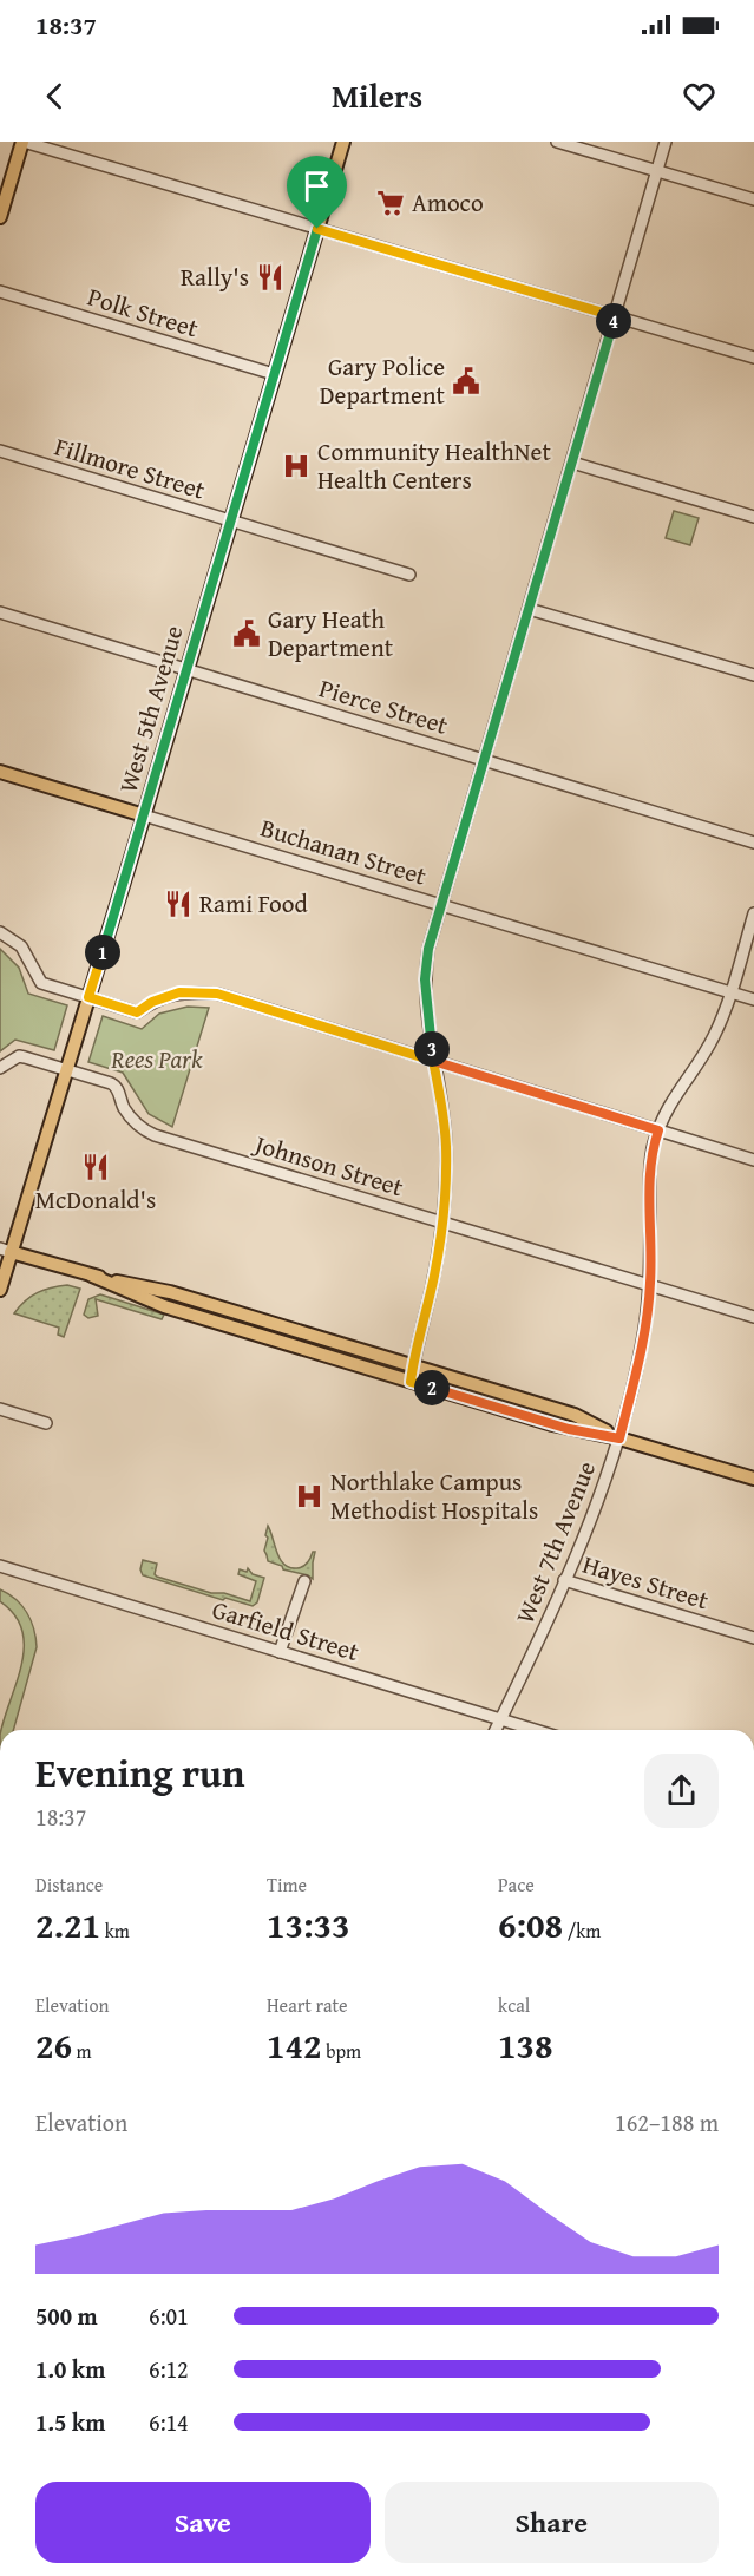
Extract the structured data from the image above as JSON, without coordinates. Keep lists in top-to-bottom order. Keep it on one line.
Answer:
{"streets":{"main road":["West 5th Avenue","Buchanan Street"],"street":["Polk Street","Fillmore Street","Pierce Street","Johnson Street","West 7th Avenue","Hayes Street","Garfield Street"]},"crossings":[["Polk Street","West 5th Avenue"],["Fillmore Street","West 5th Avenue"],["Pierce Street","West 5th Avenue"],["West 5th Avenue","Buchanan Street"],["West 5th Avenue","Johnson Street"],["Buchanan Street","West 7th Avenue"],["Johnson Street","West 7th Avenue"],["West 7th Avenue","Hayes Street"],["West 7th Avenue","Garfield Street"]],"parks":["Rees Park"],"places":{"supermarket":["Amoco"],"restaurant":["Rally's","Rami Food","McDonald's"],"public building":["Gary Police Department","Gary Heath Department"],"hospital":["Community HealthNet Health Centers","Northlake Campus Methodist Hospitals"]},"page":{"status":"18:37","header":"Milers","pins":["4","1","3","2"],"heading":["Evening run","18:37"],"stats":[["Distance","2.21 km"],["Time","13:33"],["Pace","6:08 /km"],["Elevation","26 m"],["Heart rate","142 bpm"],["kcal","138"]],"chart":["Elevation","162–188 m"],"list":[{"name":"500 m","note":"6:01"},{"name":"1.0 km","note":"6:12"},{"name":"1.5 km","note":"6:14"}],"buttons":["Save","Share"]}}
